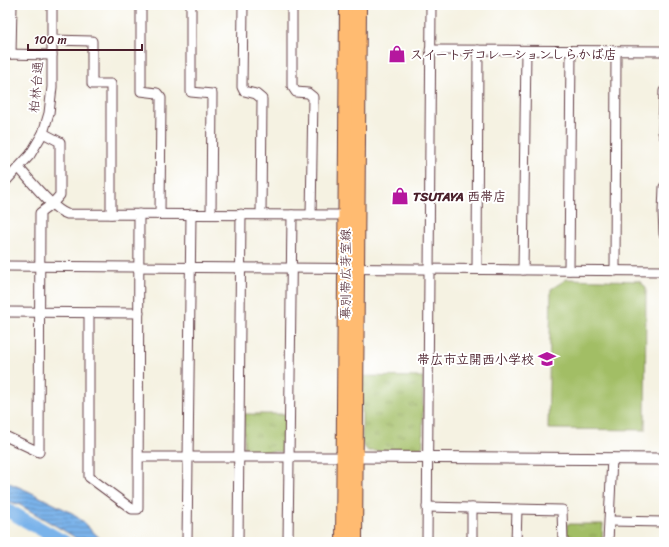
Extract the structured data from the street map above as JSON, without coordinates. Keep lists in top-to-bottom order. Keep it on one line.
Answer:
{"streets":{"main road":["幕別帯広芽室線"],"street":["柏林台通"]},"places":{"shop":["スイートデコレーションしらかば店","TSUTAYA 西帯店"],"school or university":["帯広市立開西小学校"]},"scale_bar":"100 m"}
